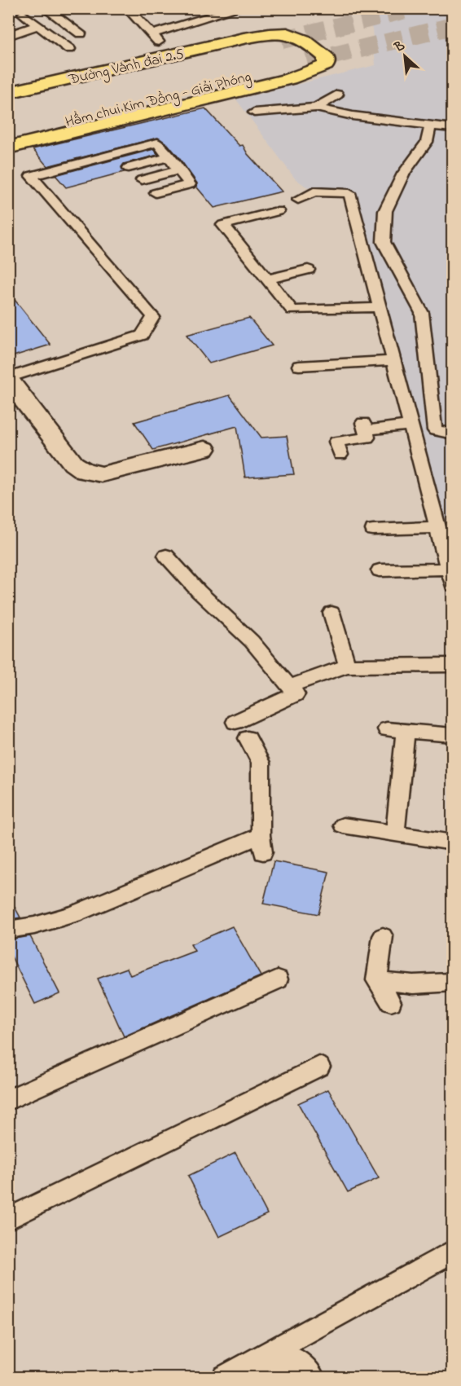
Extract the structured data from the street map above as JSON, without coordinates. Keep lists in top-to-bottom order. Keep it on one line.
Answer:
{"streets":{"main road":["Đường Vành đai 2.5","Hầm chui Kim Đồng - Giải Phóng"]},"north":"top left"}
